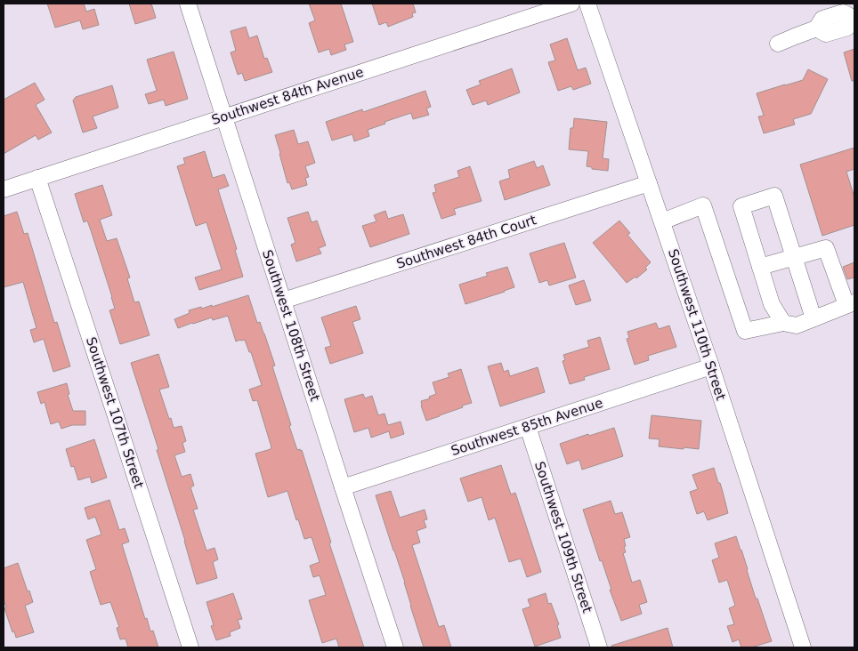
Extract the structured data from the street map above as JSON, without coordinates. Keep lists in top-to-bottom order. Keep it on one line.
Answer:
{"streets":{"street":["Southwest 84th Avenue","Southwest 84th Court","Southwest 110th Street","Southwest 108th Street","Southwest 107th Street","Southwest 85th Avenue","Southwest 109th Street"]},"crossings":[["Southwest 84th Avenue","Southwest 108th Street"],["Southwest 84th Avenue","Southwest 107th Street"],["Southwest 84th Court","Southwest 110th Street"],["Southwest 84th Court","Southwest 108th Street"],["Southwest 110th Street","Southwest 85th Avenue"],["Southwest 108th Street","Southwest 85th Avenue"],["Southwest 85th Avenue","Southwest 109th Street"]]}
